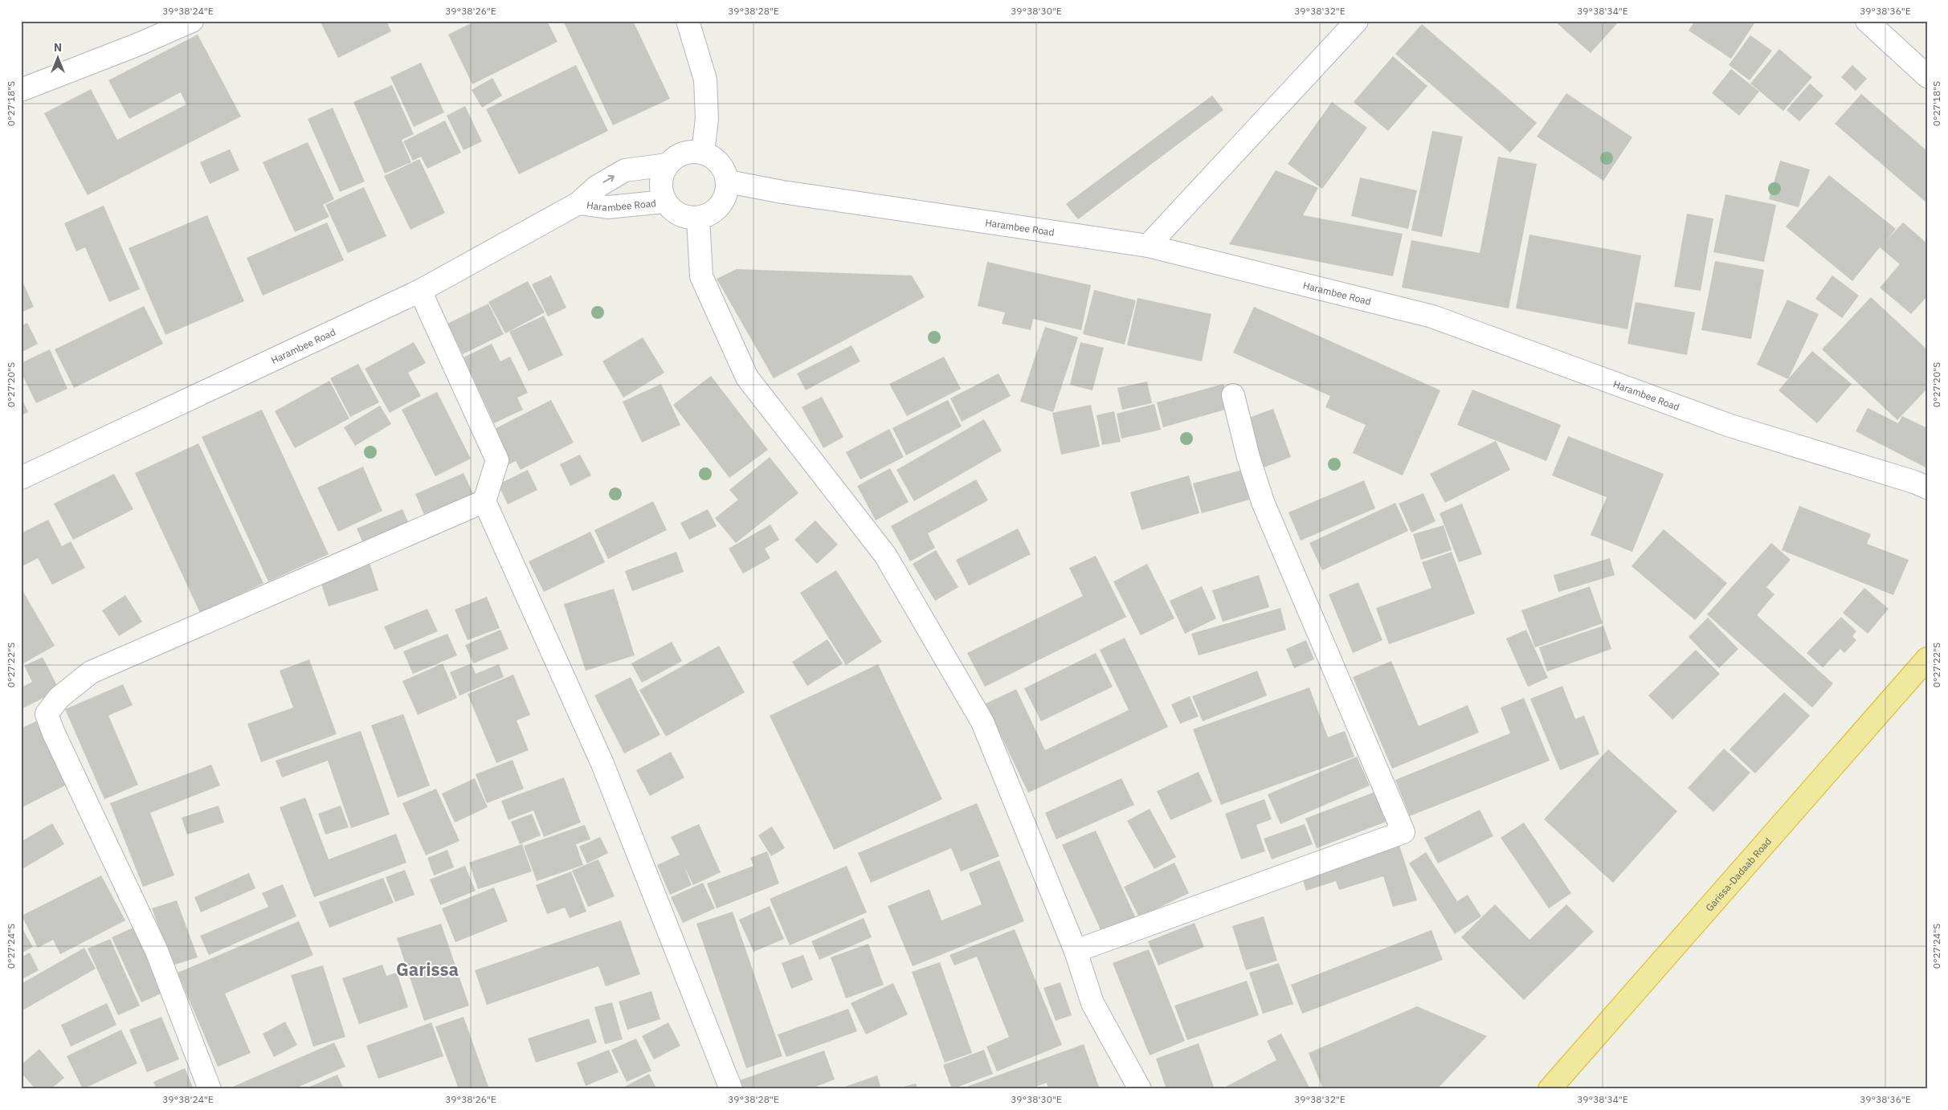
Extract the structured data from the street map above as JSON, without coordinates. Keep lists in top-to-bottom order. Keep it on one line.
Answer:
{"streets":{"highway":["Garissa-Dadaab Road"],"street":["Harambee Road"]},"districts":["Garissa"],"north":"top","coordinates":["39°38'24\"E","39°38'26\"E","39°38'28\"E","39°38'30\"E","39°38'32\"E","39°38'34\"E","39°38'36\"E","0°27'18\"S","0°27'20\"S","0°27'22\"S","0°27'24\"S"]}
